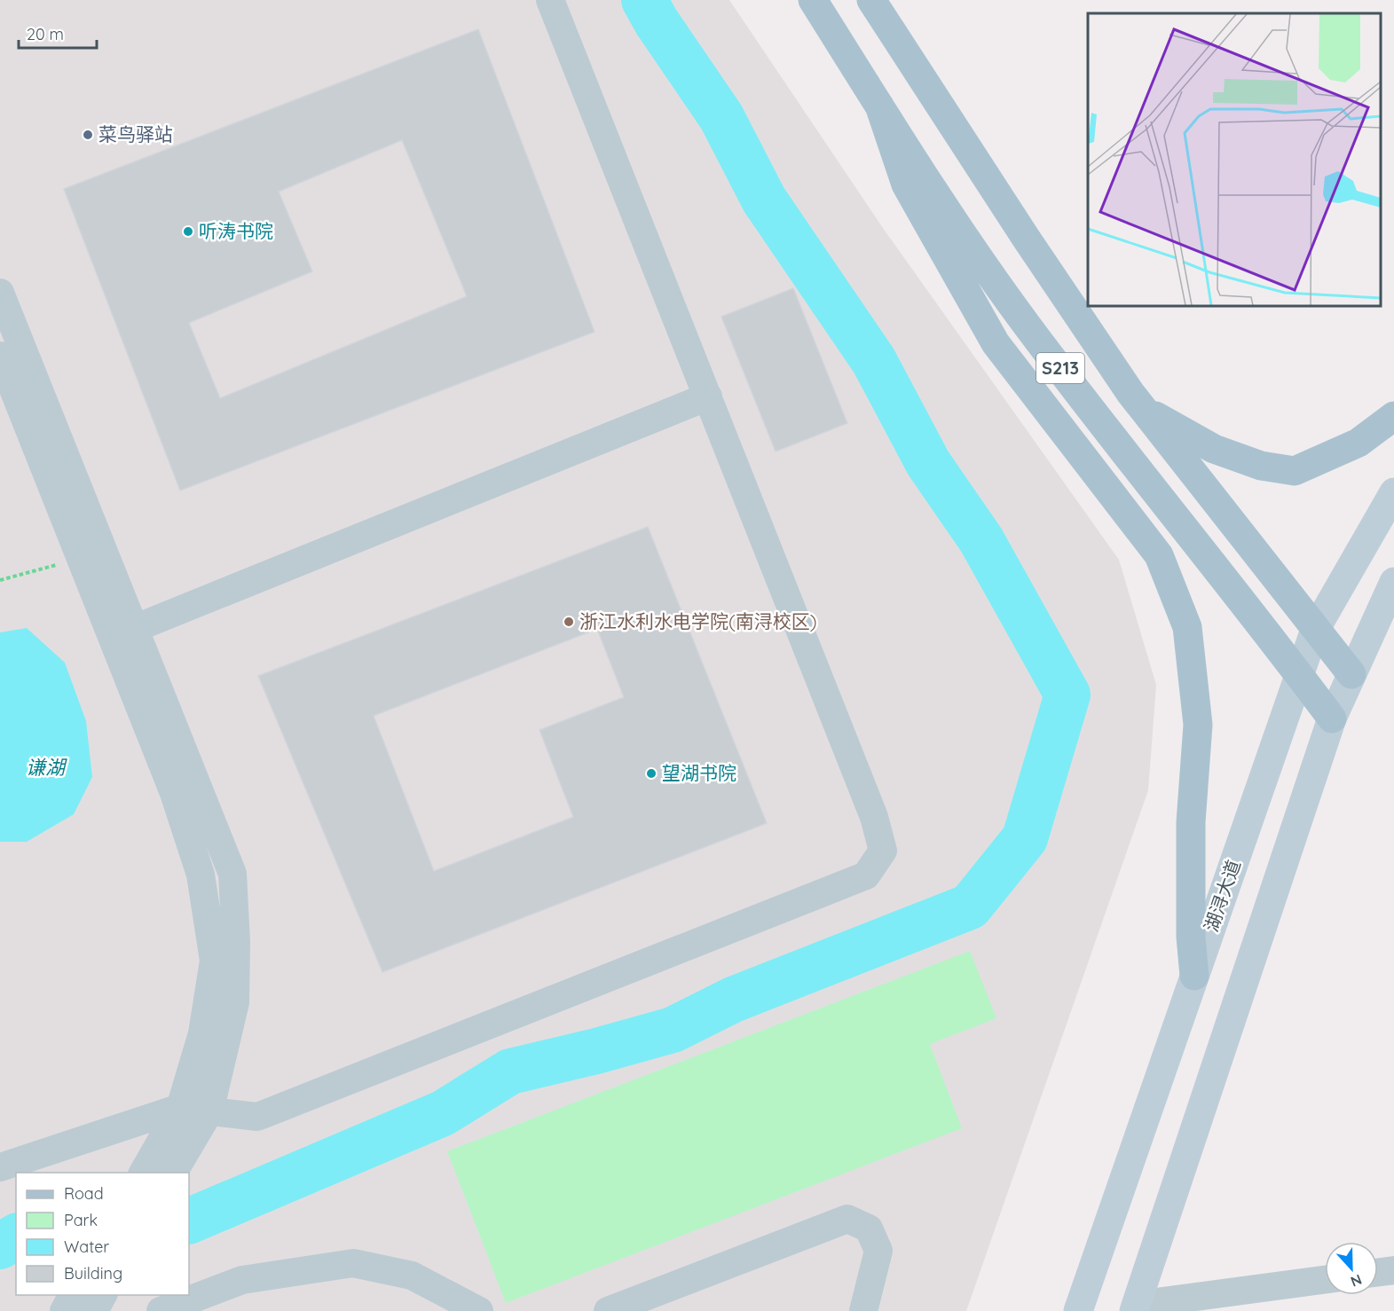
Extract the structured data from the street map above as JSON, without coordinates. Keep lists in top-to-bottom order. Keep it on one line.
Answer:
{"streets":{"main road":["S213","湖浔大道"]},"crossings":[["S213","湖浔大道"]],"water":["谦湖"],"places":["菜鸟驿站","听涛书院","浙江水利水电学院(南浔校区)","望湖书院"],"legend":["Road","Park","Water","Building"],"scale_bar":"20 m","north":"bottom"}
